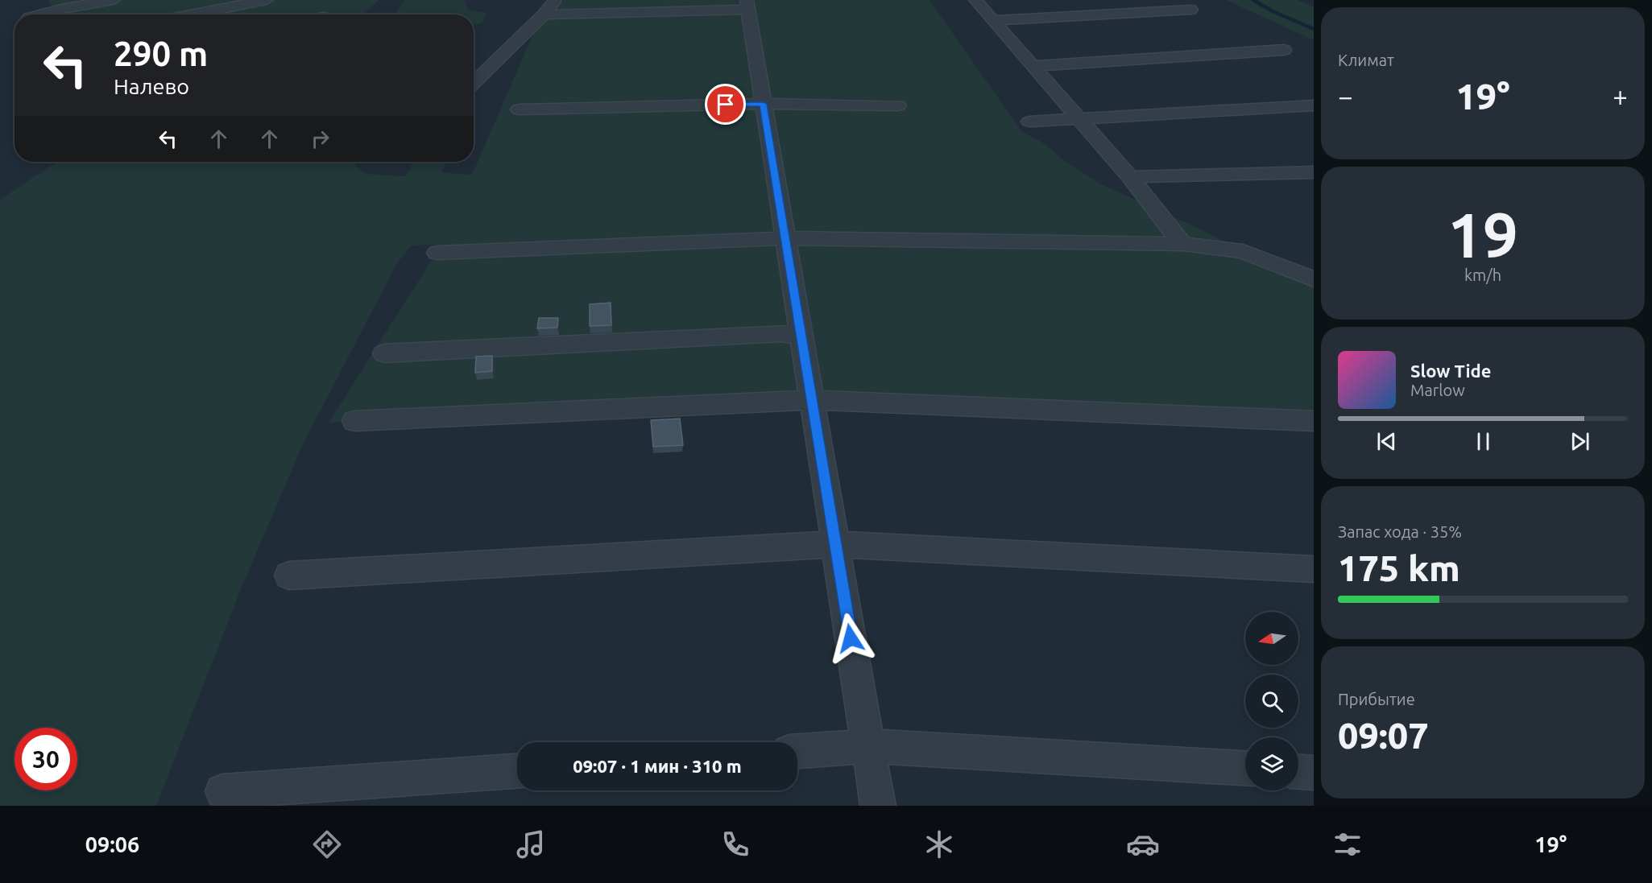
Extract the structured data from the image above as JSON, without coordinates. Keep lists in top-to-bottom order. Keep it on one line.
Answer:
{"north":"left","page":{"tile":["Климат",["19","km/h"],["Запас хода · 35%","175 km"],["Прибытие","09:07"]],"turn":["290 m","Налево"],"heat":["−","19°","+"],"song":["Slow Tide","Marlow"],"limit":"30","trip":"09:07 · 1 мин · 310 m","tabs":["09:06","19°"]}}
